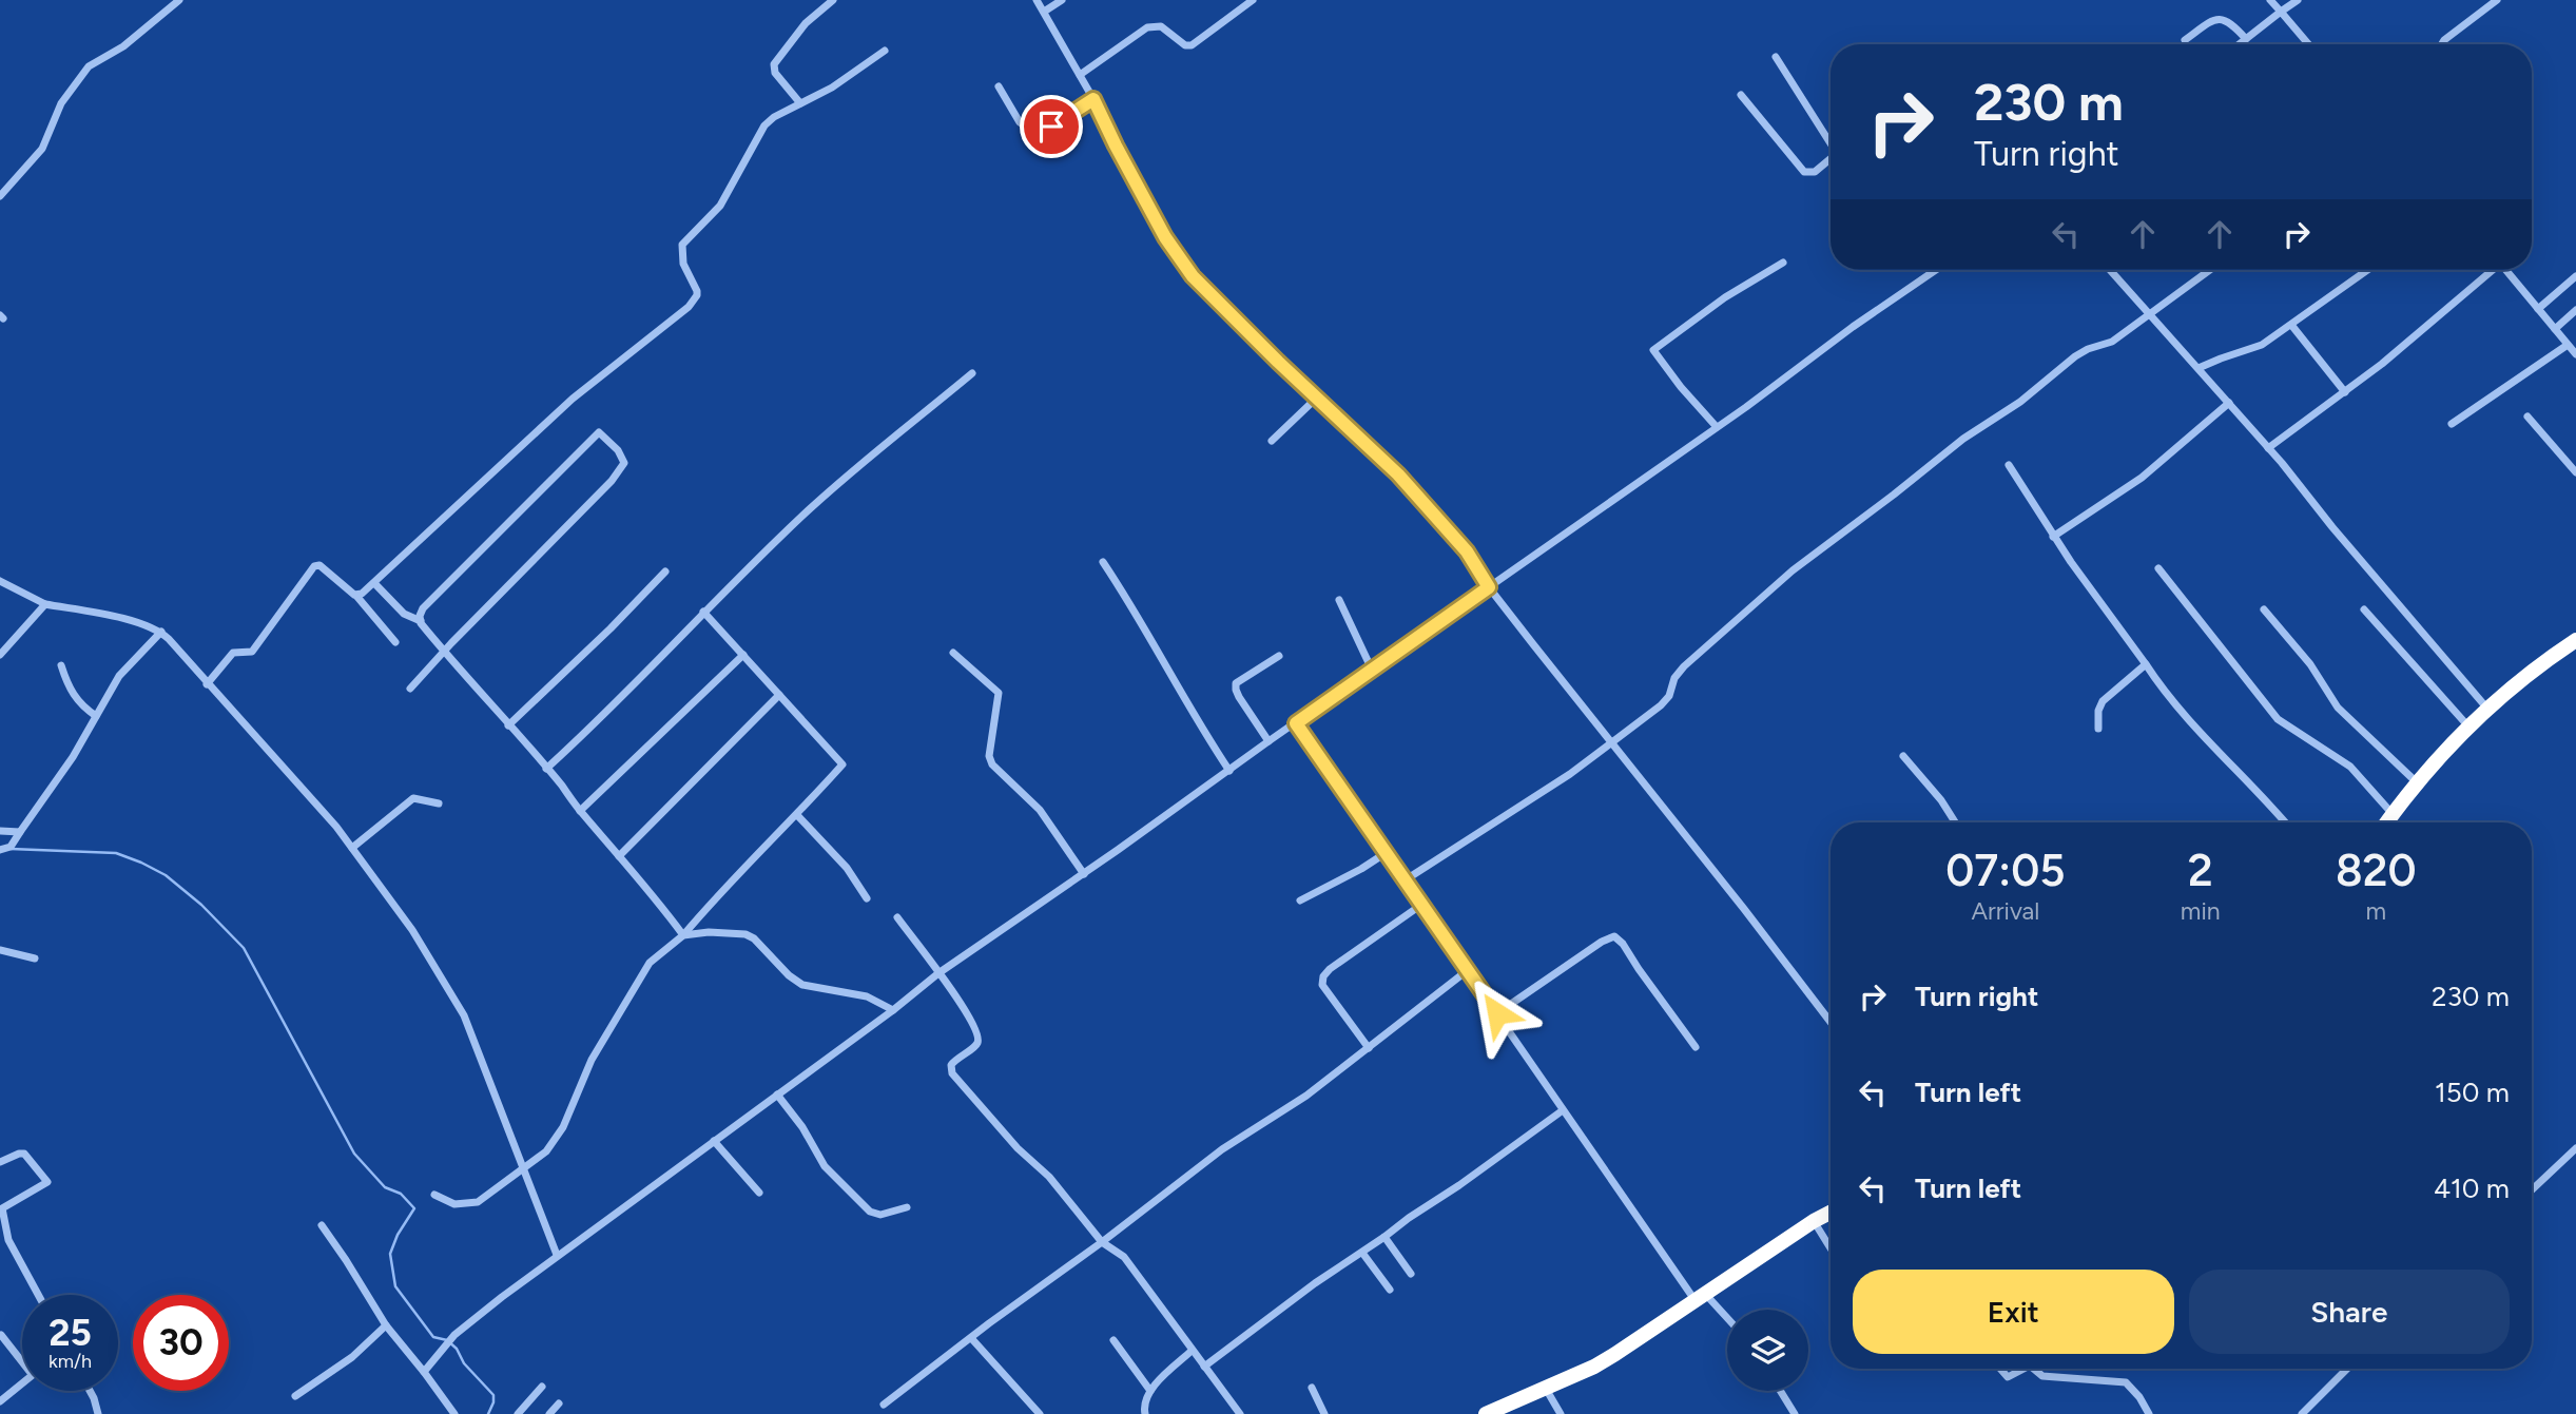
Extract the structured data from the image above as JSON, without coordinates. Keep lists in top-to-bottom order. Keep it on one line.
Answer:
{"page":{"turn":["230 m","Turn right"],"eta":["07:05","Arrival","2","min","820","m"],"list":[{"name":"Turn right","value":"230 m"},{"name":"Turn left","value":"150 m"},{"name":"Turn left","value":"410 m"}],"buttons":["Exit","Share"],"speed":"25 km/h","limit":"30"}}
